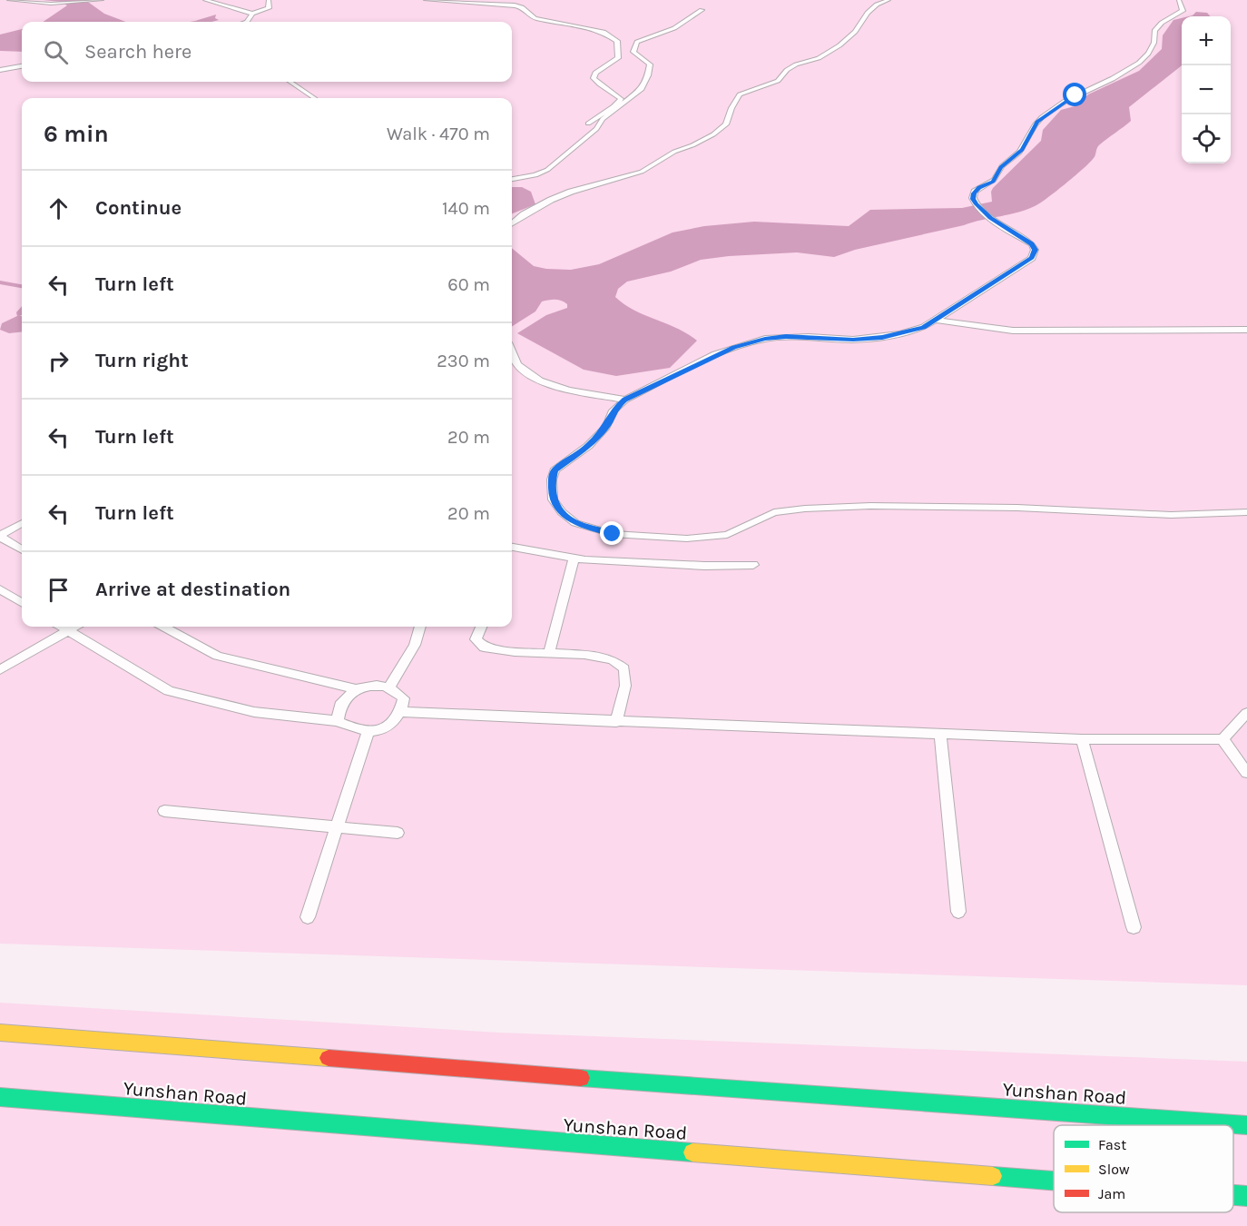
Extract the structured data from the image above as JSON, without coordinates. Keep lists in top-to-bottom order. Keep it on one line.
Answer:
{"streets":{"main road":["Yunshan Road"]},"legend":["Fast","Slow","Jam"],"page":{"map_buttons":["+","−"],"search":"Search here","heading":["6 min","Walk · 470 m"],"list":[["Continue","140 m"],["Turn left","60 m"],["Turn right","230 m"],["Turn left","20 m"],["Turn left","20 m"],"Arrive at destination"]}}
